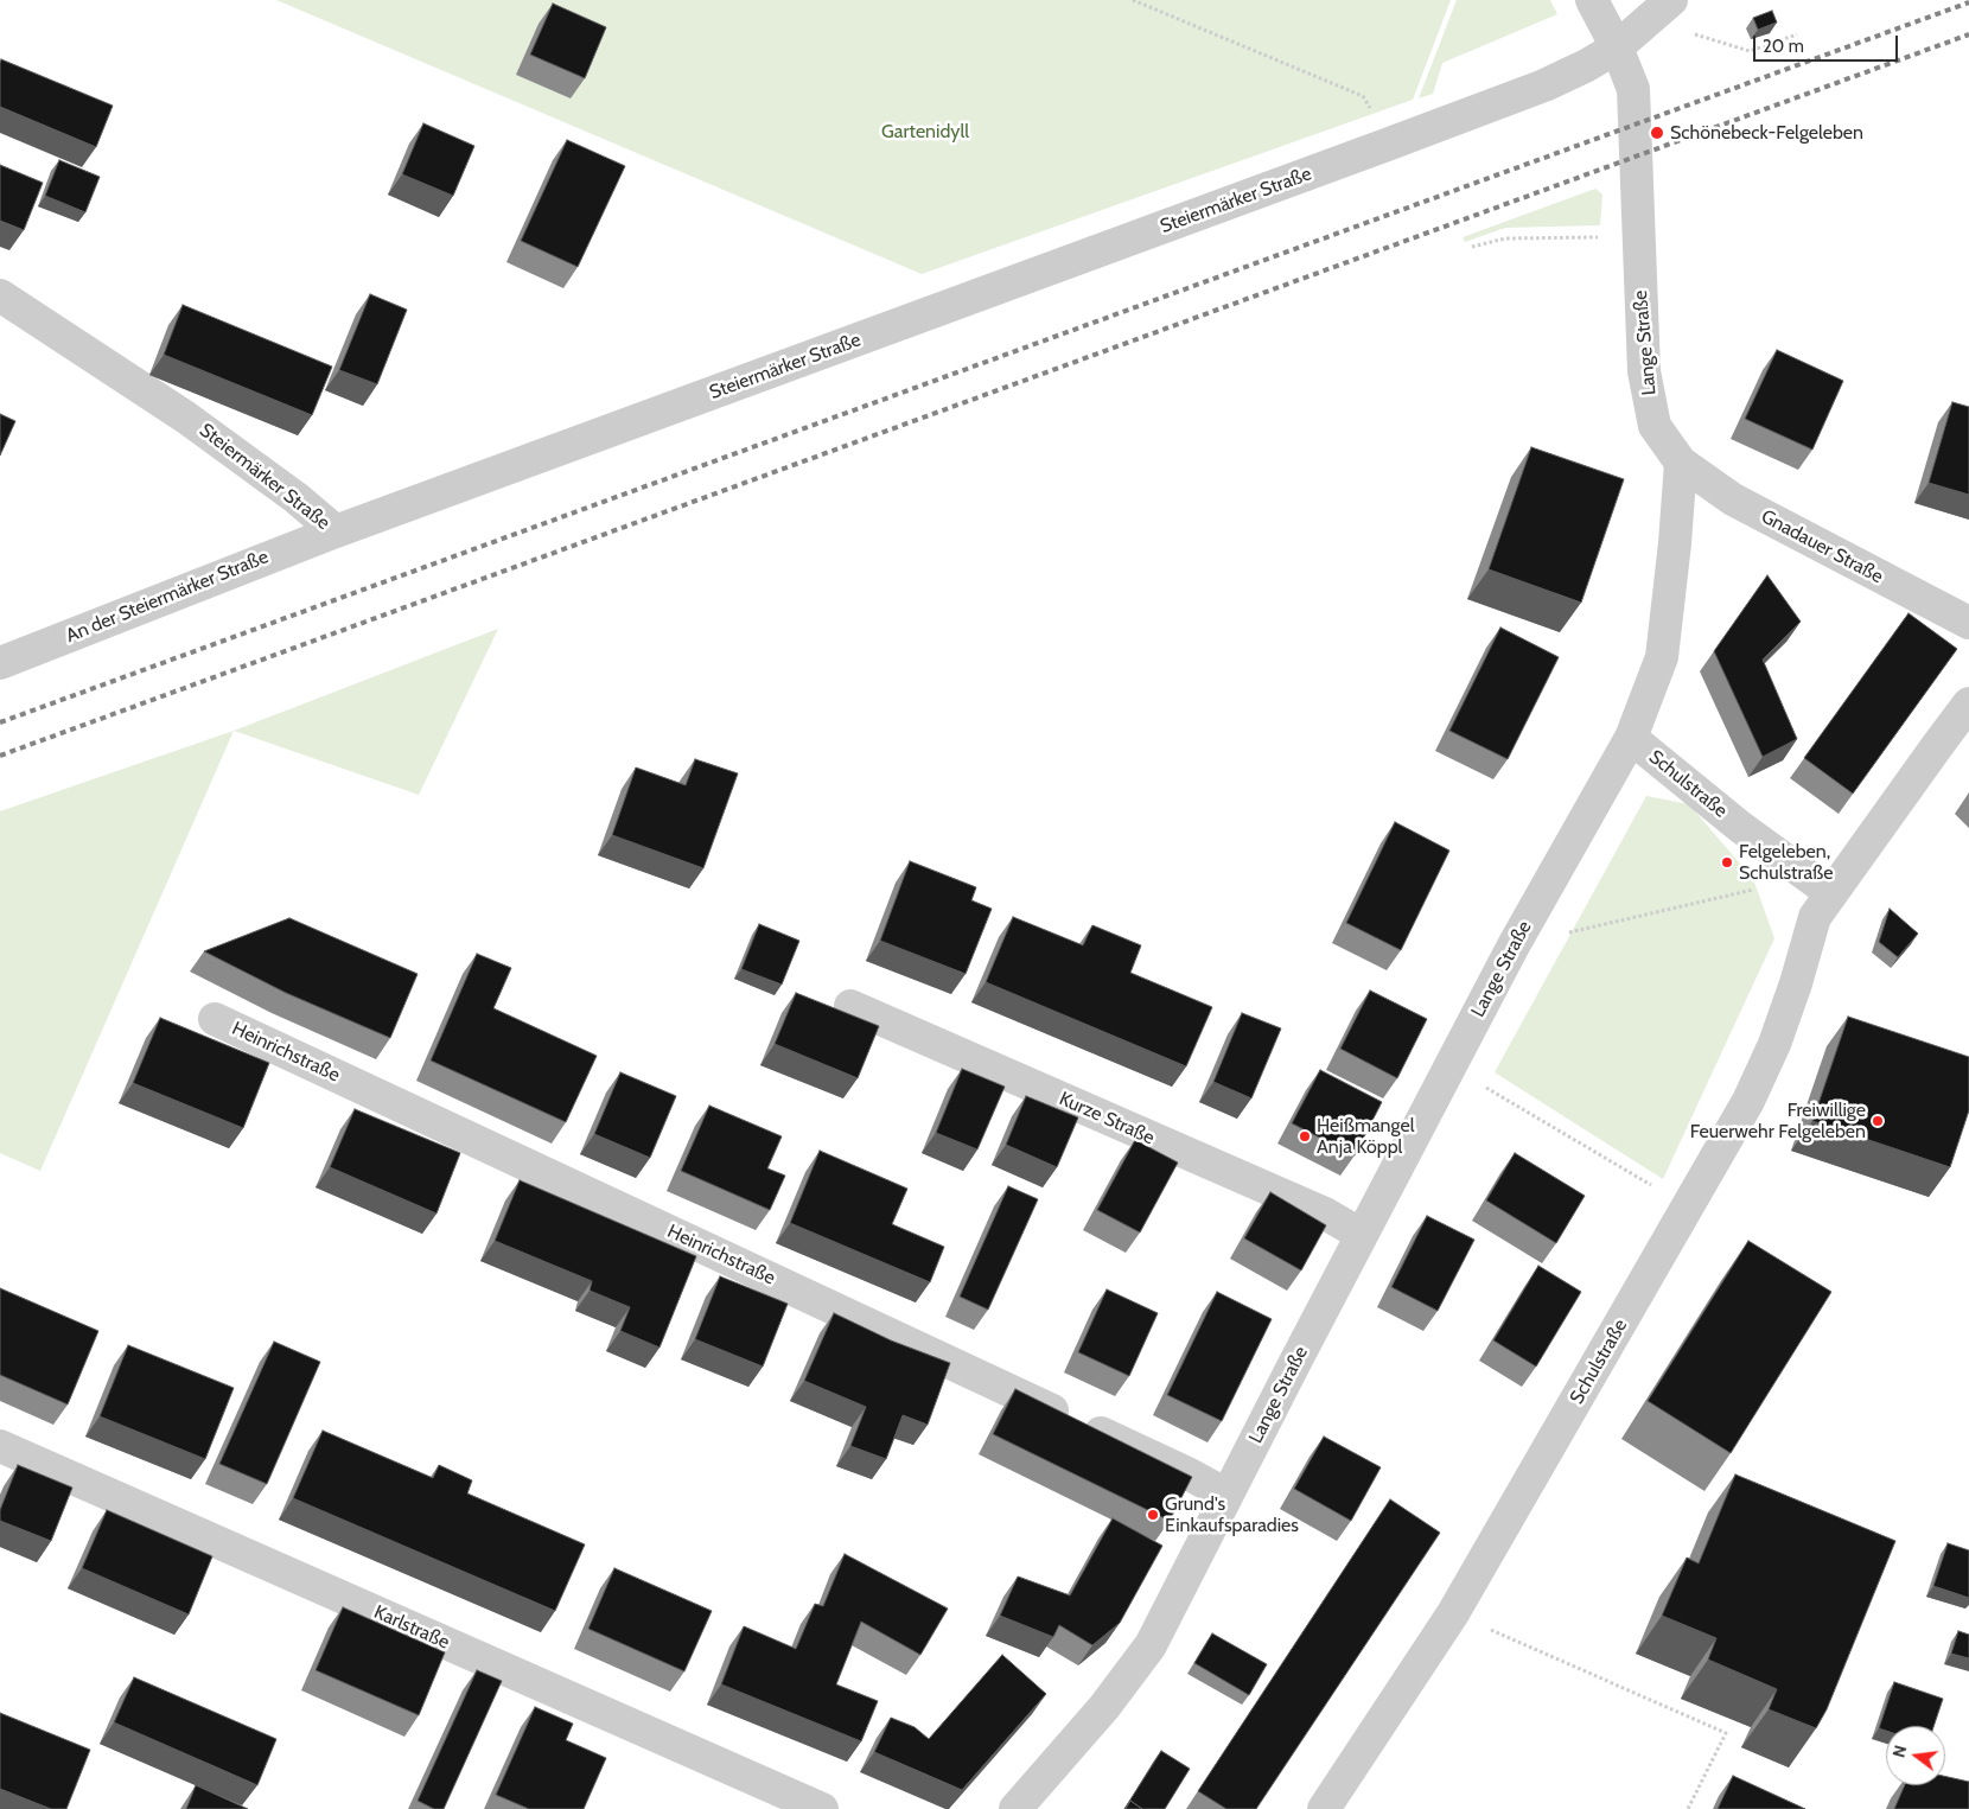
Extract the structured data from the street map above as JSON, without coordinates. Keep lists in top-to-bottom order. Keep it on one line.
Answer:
{"streets":{"street":["Steiermärker Straße","Lange Straße","Gnadauer Straße","An der Steiermärker Straße","Schulstraße","Heinrichstraße","Kurze Straße","Karlstraße"]},"crossings":[["Steiermärker Straße","Lange Straße"],["Steiermärker Straße","An der Steiermärker Straße"],["Lange Straße","Gnadauer Straße"],["Lange Straße","Schulstraße"],["Lange Straße","Heinrichstraße"],["Lange Straße","Kurze Straße"]],"parks":["Gartenidyll"],"places":["Schönebeck-Felgeleben","Felgeleben, Schulstraße","Freiwillige Feuerwehr Felgeleben","Heißmangel Anja Köppl","Grund's Einkaufsparadies"],"scale_bar":"20 m","north":"left"}
